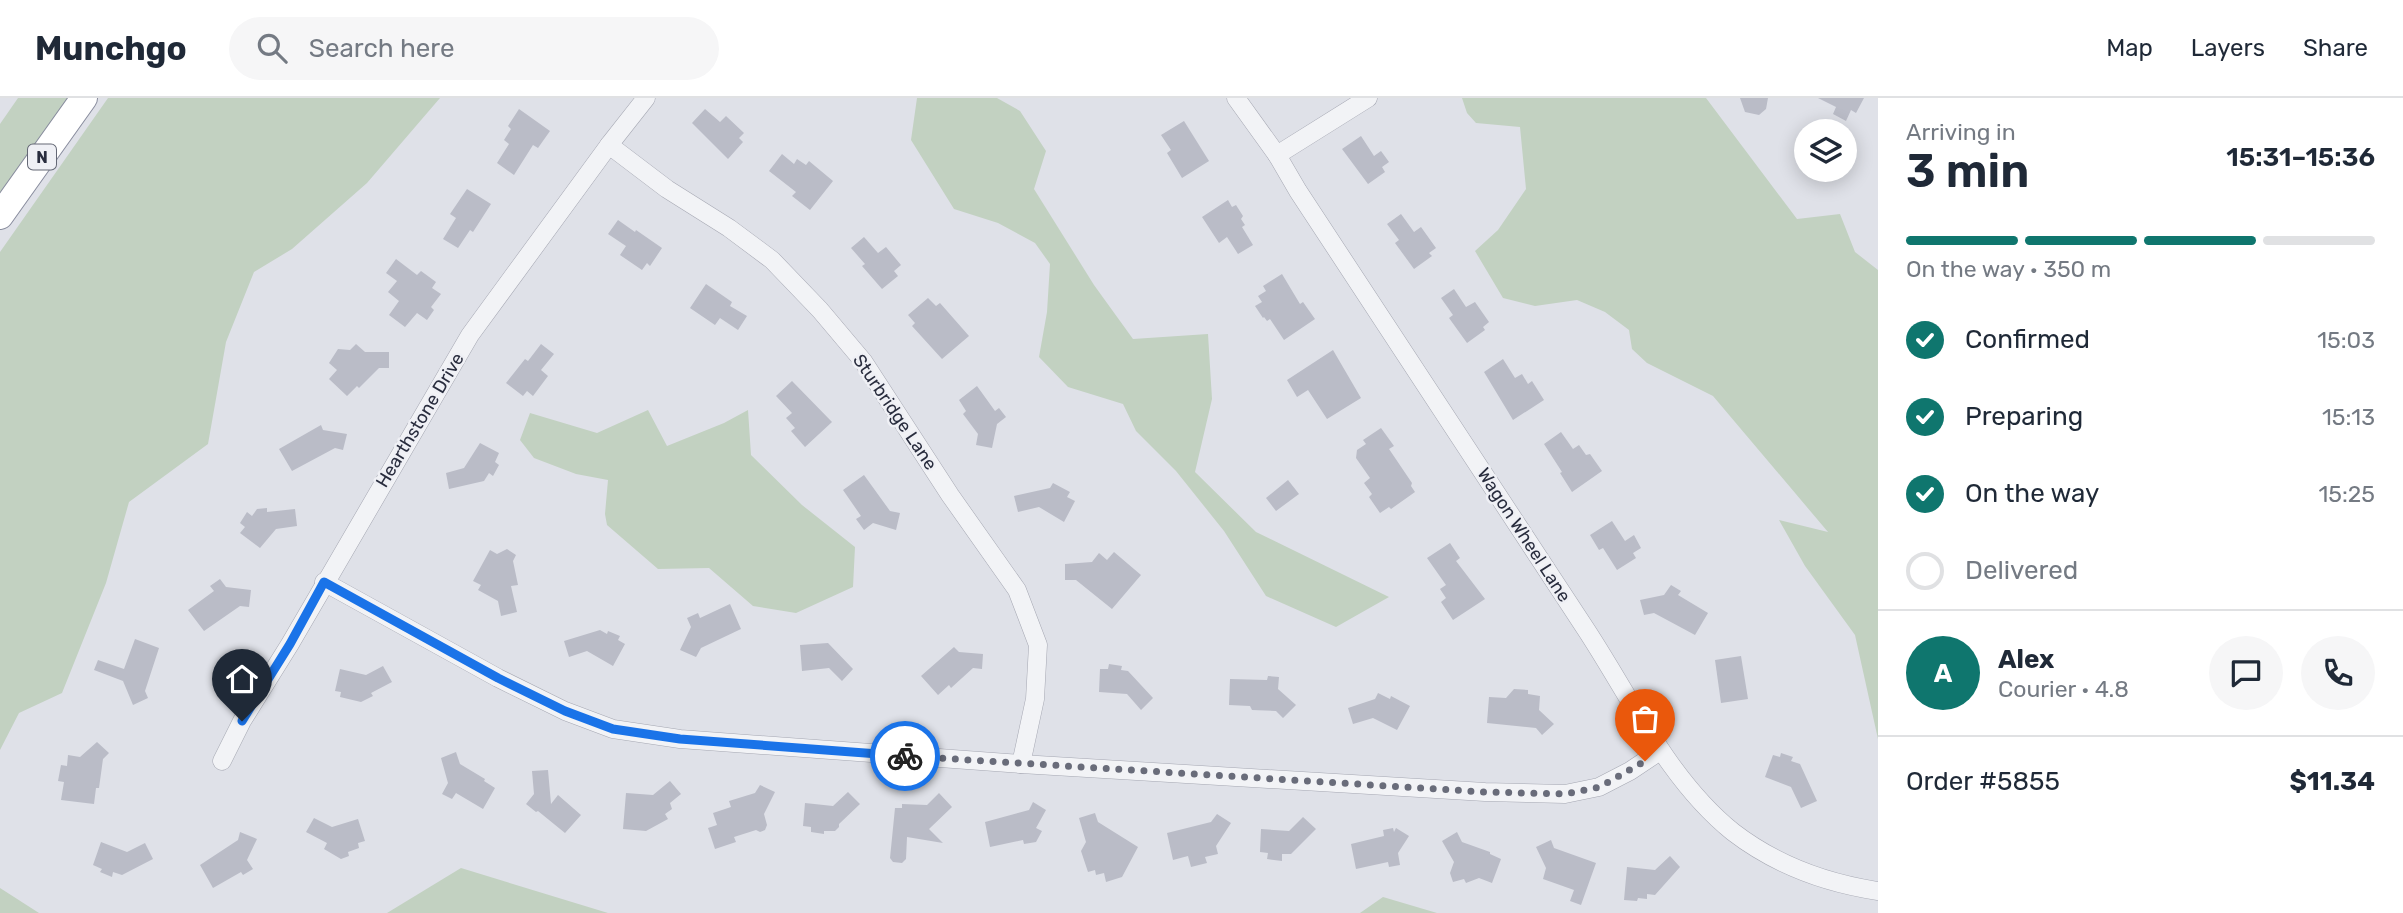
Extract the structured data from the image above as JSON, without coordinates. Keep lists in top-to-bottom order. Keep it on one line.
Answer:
{"streets":{"highway":["N"],"street":["Sturbridge Lane","Hearthstone Drive","Wagon Wheel Lane"]},"crossings":[["Sturbridge Lane","Hearthstone Drive"]],"page":{"header":"Munchgo","search":"Search here","nav":["Map","Layers","Share"],"heading":["3 min","Arriving in","15:31–15:36"],"panel":["Alex","Courier · 4.8","Order #5855","$11.34"],"bar":"On the way · 350 m","list":[["Confirmed","15:03"],["Preparing","15:13"],["On the way","15:25"],"Delivered"],"round":"A"}}
